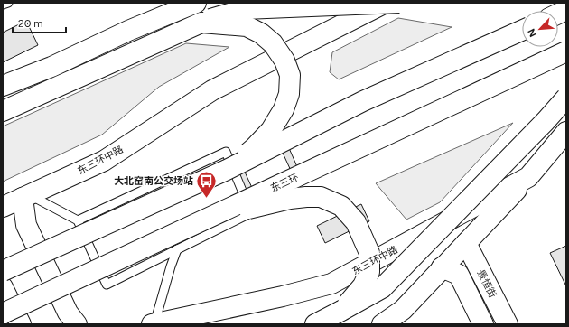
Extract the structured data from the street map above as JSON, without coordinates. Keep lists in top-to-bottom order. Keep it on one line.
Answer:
{"streets":{"main road":["东三环中路","东三环","景恒街"]},"places":{"bus stop":["大北窑南公交场站"]},"scale_bar":"20 m","north":"bottom left"}
